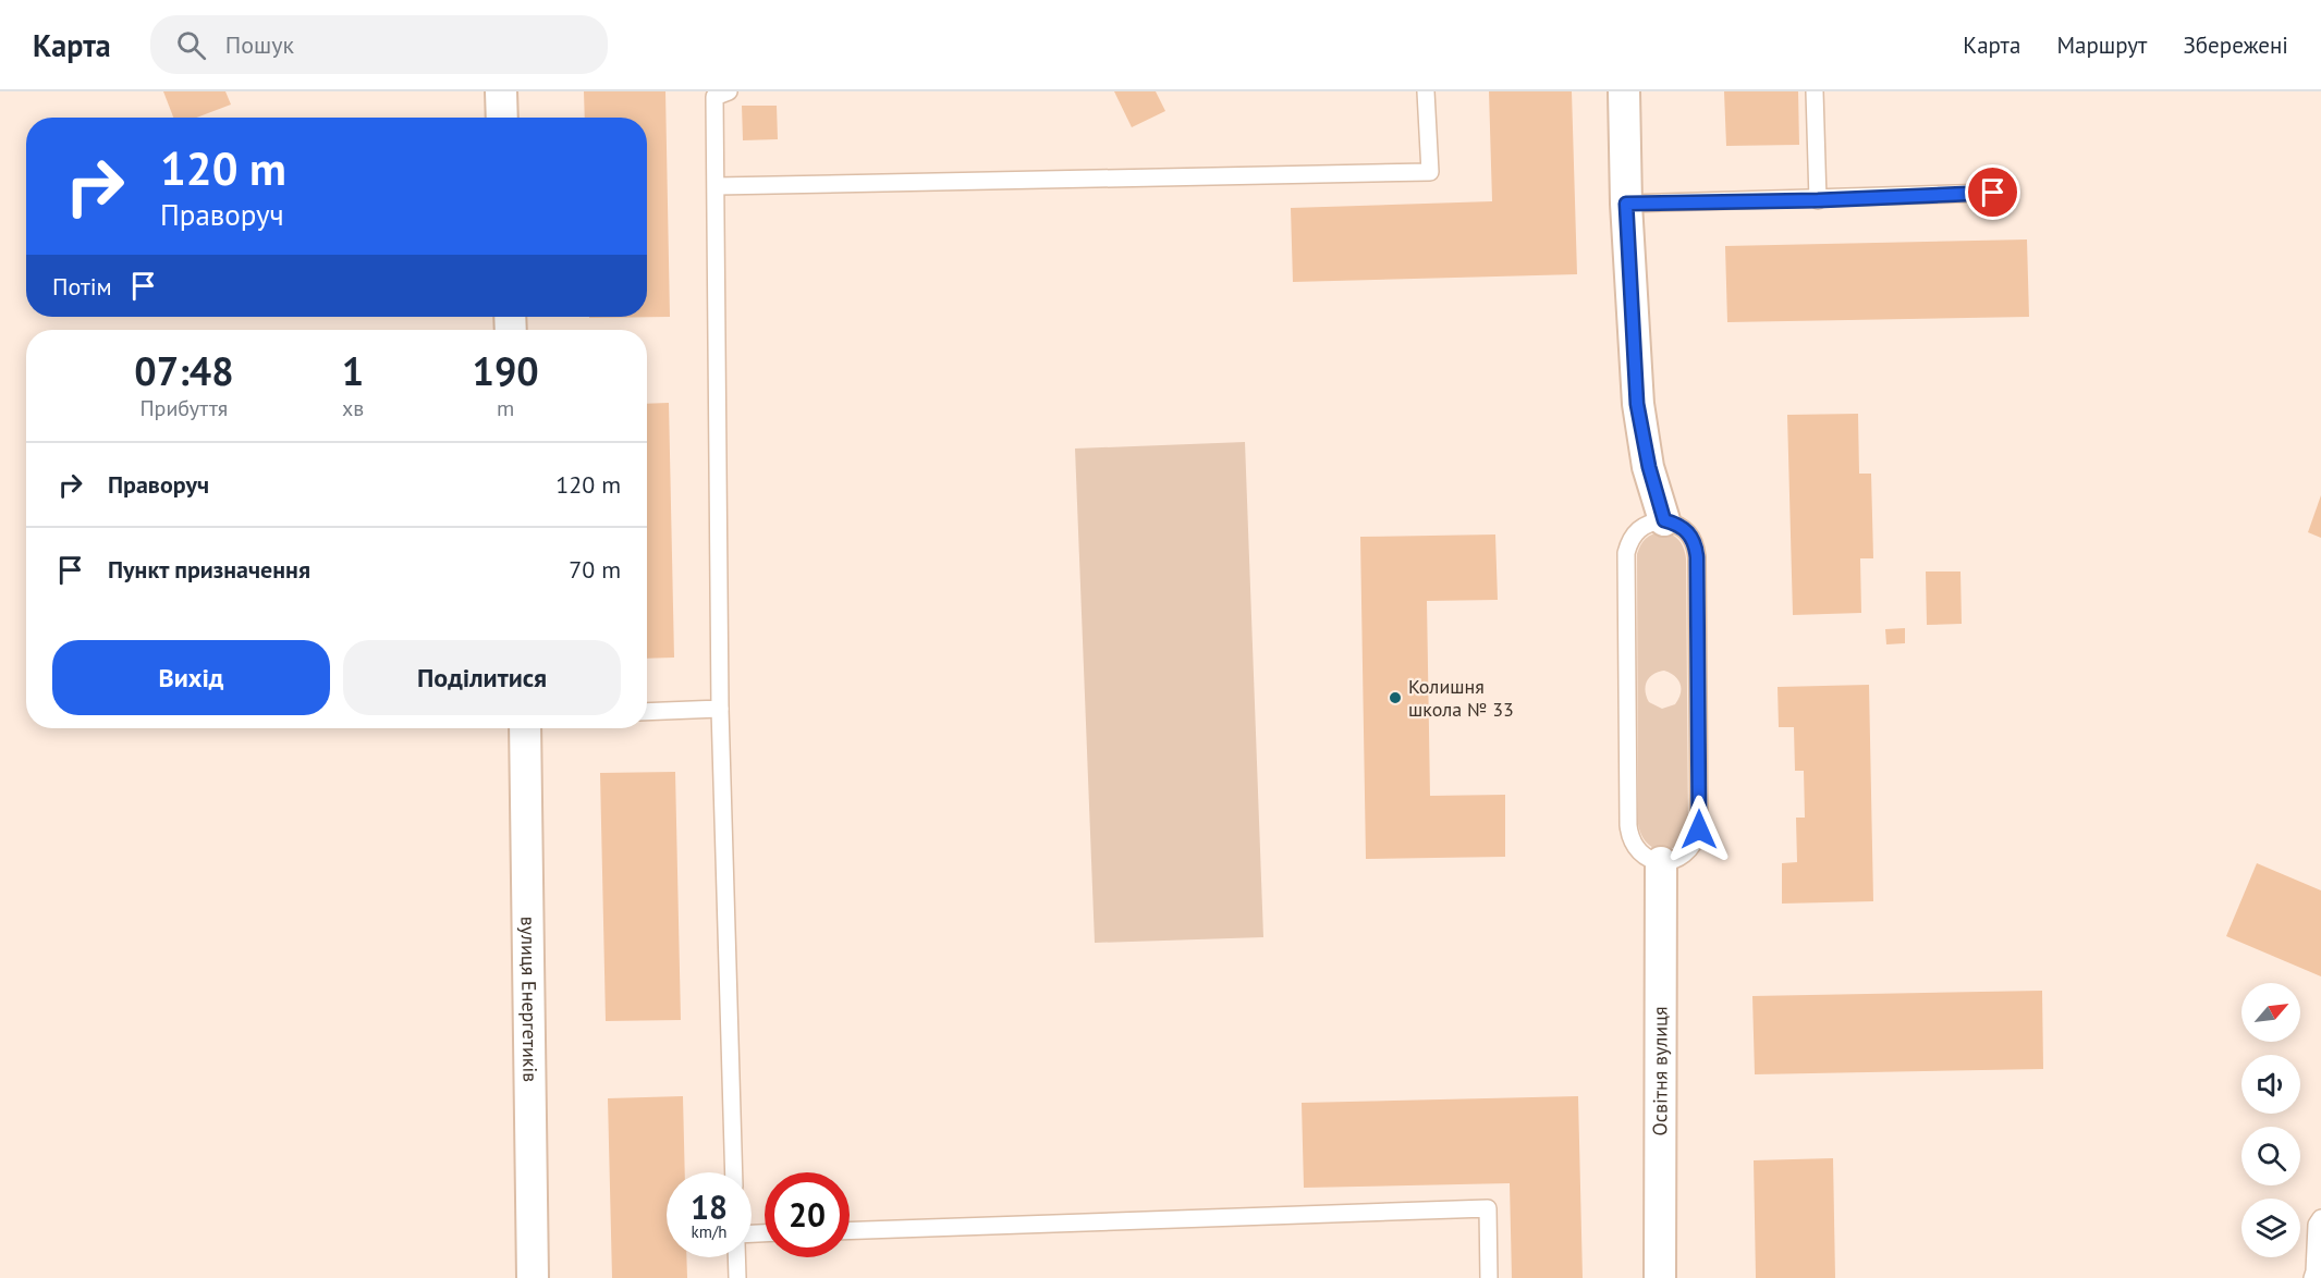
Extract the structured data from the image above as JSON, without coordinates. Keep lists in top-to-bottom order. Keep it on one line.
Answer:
{"streets":{"street":["вулиця Енергетиків","Освітня вулиця"]},"places":["Колишня школа № 33"],"north":"top right","page":{"header":"Карта","search":"Пошук","nav":["Карта","Маршрут","Збережені"],"turn":["120 m","Праворуч"],"then":"Потім","eta":["07:48","Прибуття","1","хв","190","m"],"list":[{"name":"Праворуч","value":"120 m"},{"name":"Пункт призначення","value":"70 m"}],"buttons":["Вихід","Поділитися"],"speed":"18 km/h","limit":"20"}}
